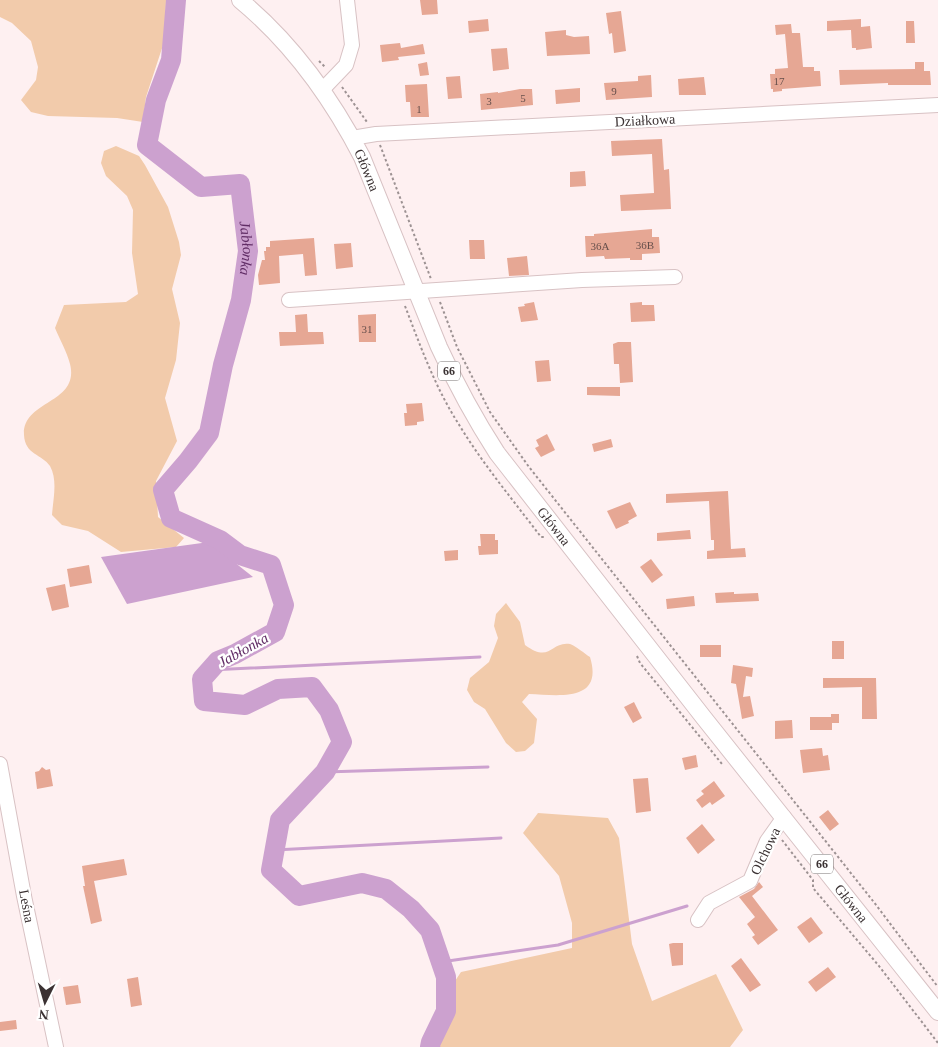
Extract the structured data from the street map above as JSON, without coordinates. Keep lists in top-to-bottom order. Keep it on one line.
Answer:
{"streets":{"main road":["Główna","66"],"street":["Działkowa","Olchowa","Leśna"]},"crossings":[["Działkowa","Główna"],["Główna","Olchowa"]],"water":["Jabłonka"],"house_numbers":["17","9","5","3","1","36B","36A","31"],"north":"bottom"}
